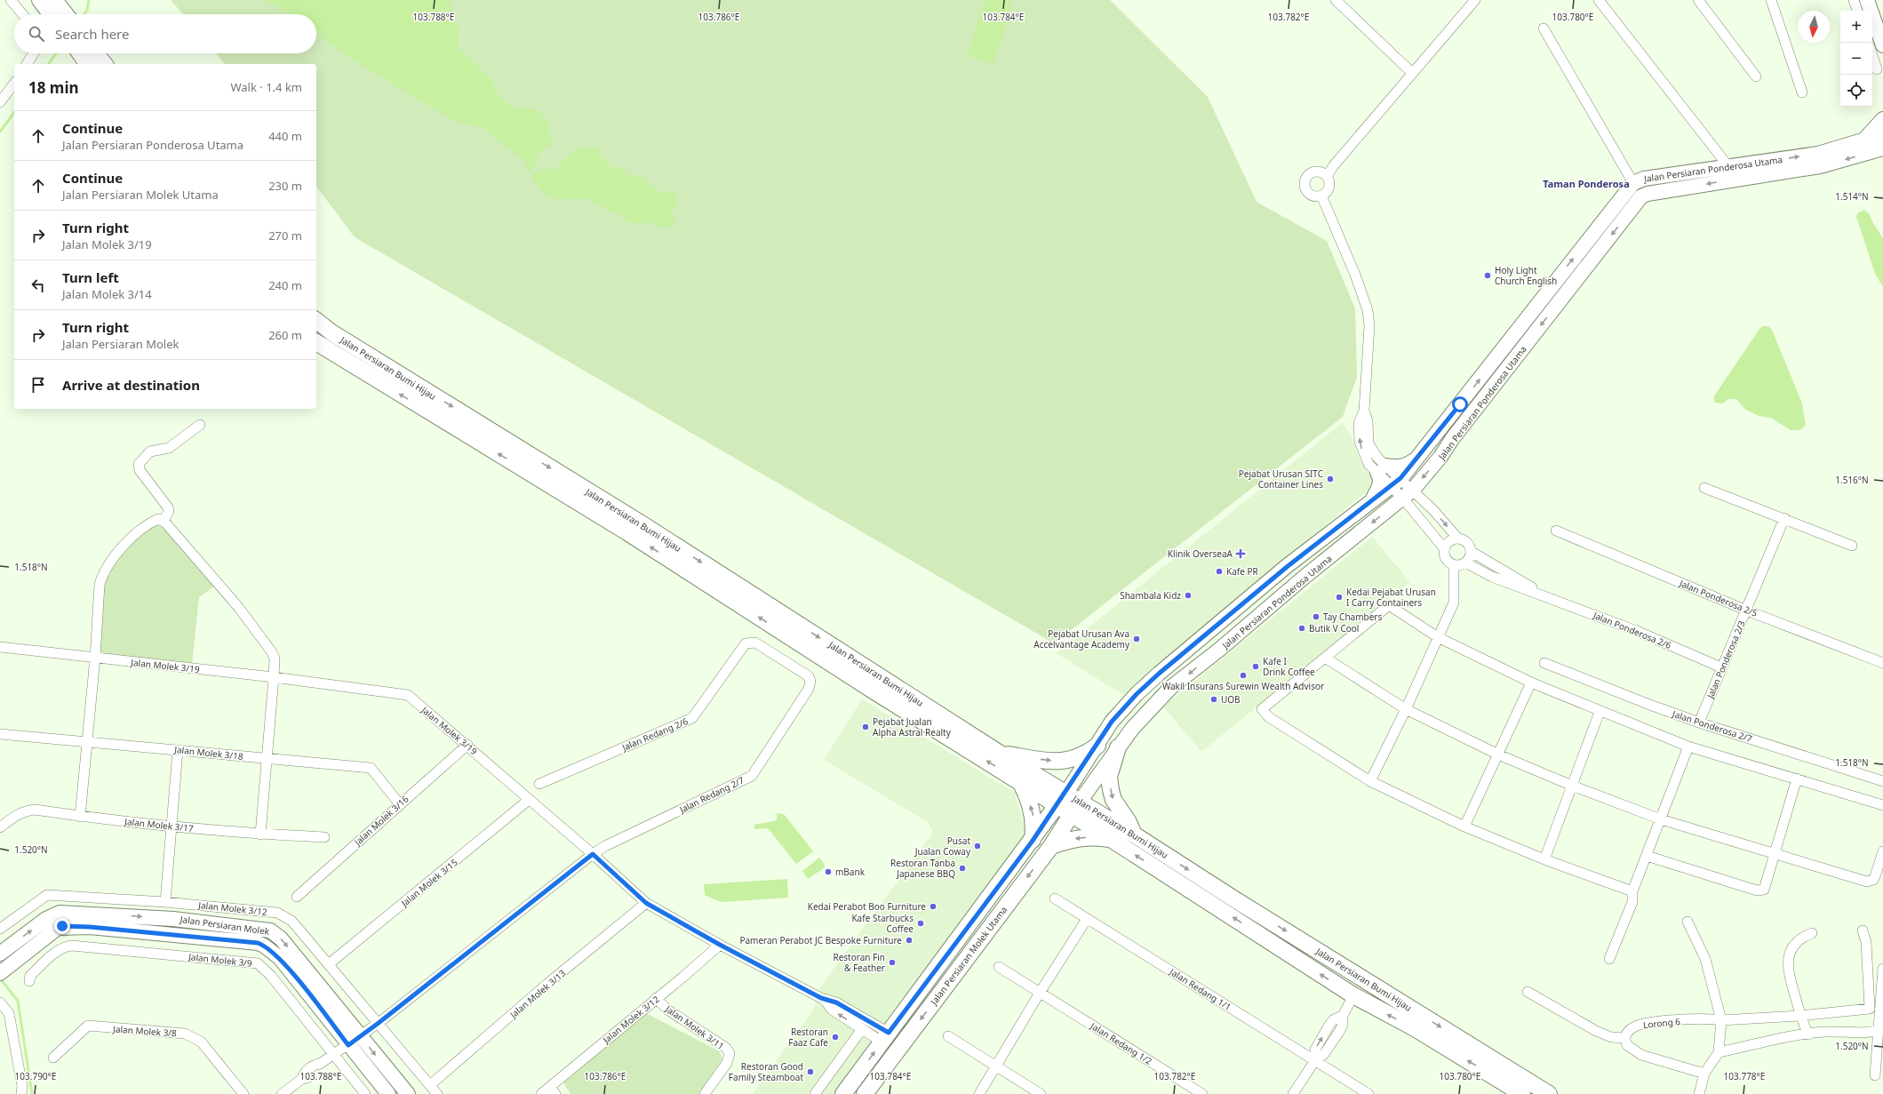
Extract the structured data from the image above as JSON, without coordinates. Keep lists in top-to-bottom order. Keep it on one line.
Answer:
{"streets":{"main road":["Jalan Persiaran Ponderosa Utama","Jalan Persiaran Bumi Hijau","Jalan Persiaran Molek","Jalan Persiaran Molek Utama"],"street":["Jalan Ponderosa 2/5","Jalan Ponderosa 2/6","Jalan Ponderosa 2/3","Jalan Molek 3/19","Jalan Ponderosa 2/7","Jalan Redang 2/6","Jalan Molek 3/18","Jalan Redang 2/7","Jalan Molek 3/16","Jalan Molek 3/17","Jalan Molek 3/15","Jalan Molek 3/12","Jalan Molek 3/9","Jalan Redang 1/1","Jalan Molek 3/13","Lorong 6","Jalan Molek 3/11","Jalan Molek 3/8","Jalan Redang 1/2"]},"crossings":[["Jalan Persiaran Ponderosa Utama","Jalan Persiaran Bumi Hijau"],["Jalan Persiaran Ponderosa Utama","Jalan Persiaran Molek Utama"],["Jalan Persiaran Bumi Hijau","Jalan Persiaran Molek Utama"],["Jalan Ponderosa 2/5","Jalan Ponderosa 2/3"],["Jalan Ponderosa 2/6","Jalan Ponderosa 2/3"],["Jalan Ponderosa 2/3","Jalan Ponderosa 2/7"],["Jalan Molek 3/19","Jalan Redang 2/7"],["Jalan Molek 3/19","Jalan Molek 3/16"],["Jalan Molek 3/19","Jalan Molek 3/15"],["Jalan Molek 3/19","Jalan Molek 3/12"],["Jalan Molek 3/19","Jalan Persiaran Molek Utama"],["Jalan Molek 3/19","Jalan Molek 3/13"],["Jalan Redang 2/6","Jalan Redang 2/7"],["Jalan Molek 3/18","Jalan Molek 3/16"],["Jalan Redang 2/7","Jalan Molek 3/12"],["Jalan Redang 2/7","Jalan Persiaran Molek"],["Jalan Redang 2/7","Jalan Molek 3/9"],["Jalan Molek 3/15","Jalan Molek 3/12"],["Jalan Molek 3/12","Jalan Molek 3/13"],["Jalan Molek 3/12","Jalan Molek 3/11"]],"one_way":["Jalan Persiaran Molek"],"districts":["Taman Ponderosa"],"places":{"other":["Holy Light Church English","Pejabat Urusan SITC Container Lines","Kafe PR","Shambala Kidz","Kedai Pejabat Urusan I Carry Containers","Tay Chambers","Butik V Cool","Pejabat Urusan Ava Accelvantage Academy","Kafe I Drink Coffee","Wakil Insurans Surewin Wealth Advisor","UOB","Pejabat Jualan Alpha Astral Realty","Pusat Jualan Coway","Restoran Tanba Japanese BBQ","mBank","Kedai Perabot Boo Furniture","Kafe Starbucks Coffee","Pameran Perabot JC Bespoke Furniture","Restoran Fin & Feather","Restoran Faaz Cafe","Restoran Good Family Steamboat"],"health":["Klinik OverseaA"]},"north":"bottom","page":{"map_buttons":["+","−"],"search":"Search here","heading":["18 min","Walk · 1.4 km"],"list":[["Continue","Jalan Persiaran Ponderosa Utama","440 m"],["Continue","Jalan Persiaran Molek Utama","230 m"],["Turn right","Jalan Molek 3/19","270 m"],["Turn left","Jalan Molek 3/14","240 m"],["Turn right","Jalan Persiaran Molek","260 m"],"Arrive at destination"]},"coordinates":["103.788°E","103.786°E","103.784°E","103.782°E","103.780°E","1.514°N","1.516°N","1.518°N","1.520°N","103.790°E","103.778°E"]}
